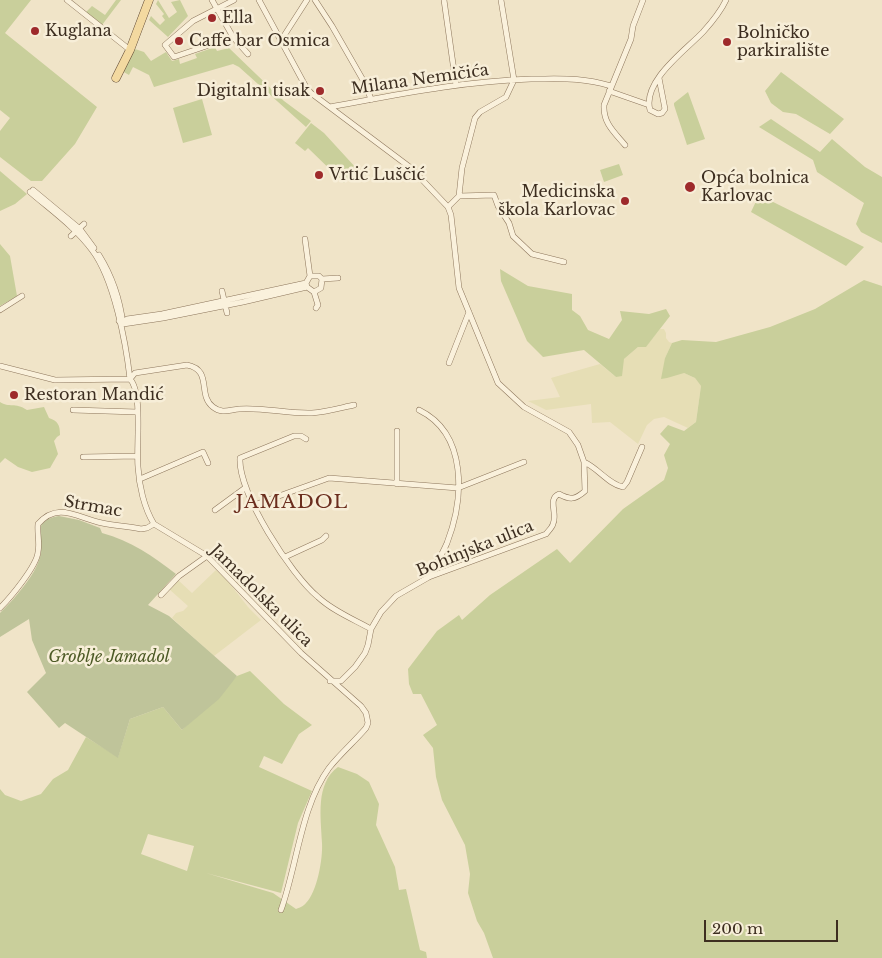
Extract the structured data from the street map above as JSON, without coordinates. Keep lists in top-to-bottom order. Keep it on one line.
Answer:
{"streets":{"street":["Milana Nemičića","Strmac","Bohinjska ulica","Jamadolska ulica"]},"crossings":[["Strmac","Jamadolska ulica"],["Bohinjska ulica","Jamadolska ulica"]],"districts":["JAMADOL"],"parks":["Groblje Jamadol"],"places":["Ella","Kuglana","Caffe bar Osmica","Bolničko parkiralište","Digitalni tisak","Vrtić Luščić","Opća bolnica Karlovac","Medicinska škola Karlovac","Restoran Mandić"],"scale_bar":"200 m"}
